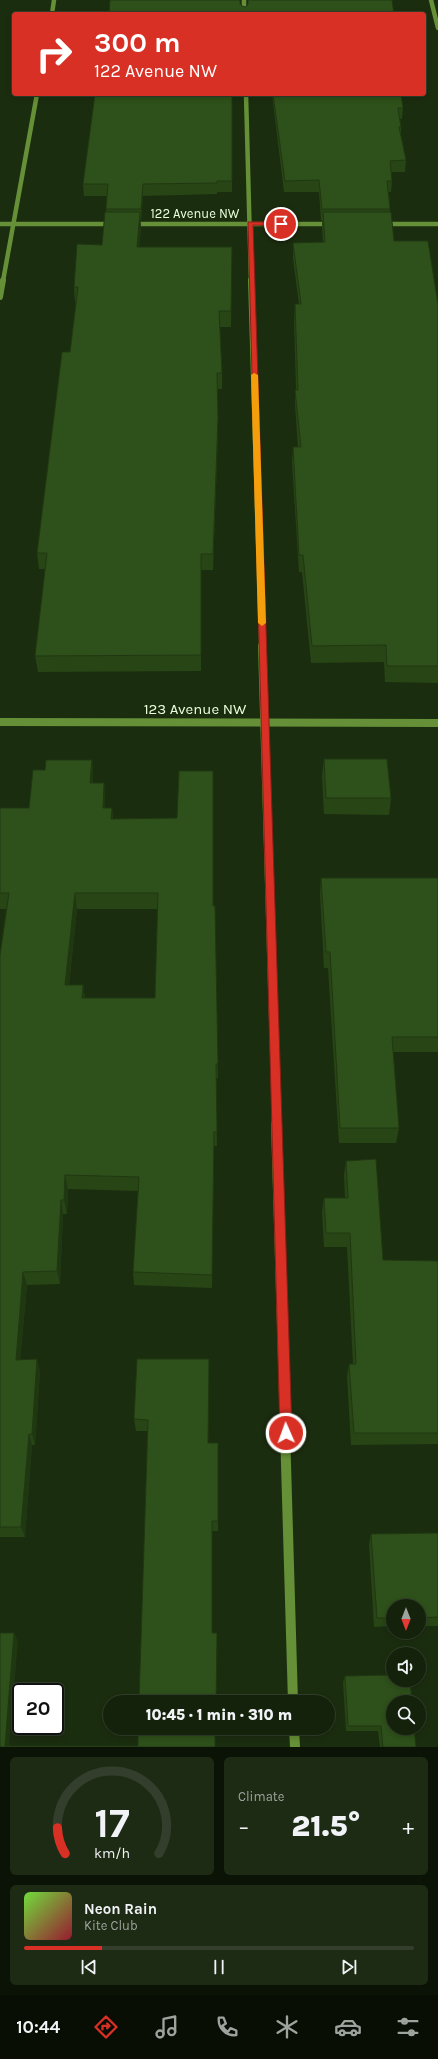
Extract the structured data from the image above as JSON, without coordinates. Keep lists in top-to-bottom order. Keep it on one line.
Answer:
{"streets":{"street":["122 Avenue NW","123 Avenue NW"]},"north":"bottom","page":{"turn":["300 m","122 Avenue NW"],"limit":"20","trip":"10:45 · 1 min · 310 m","tile":"Climate","heat":["−","21.5°","+"],"song":["Neon Rain","Kite Club"],"tabs":"10:44","gauge":["17","km/h"]}}
